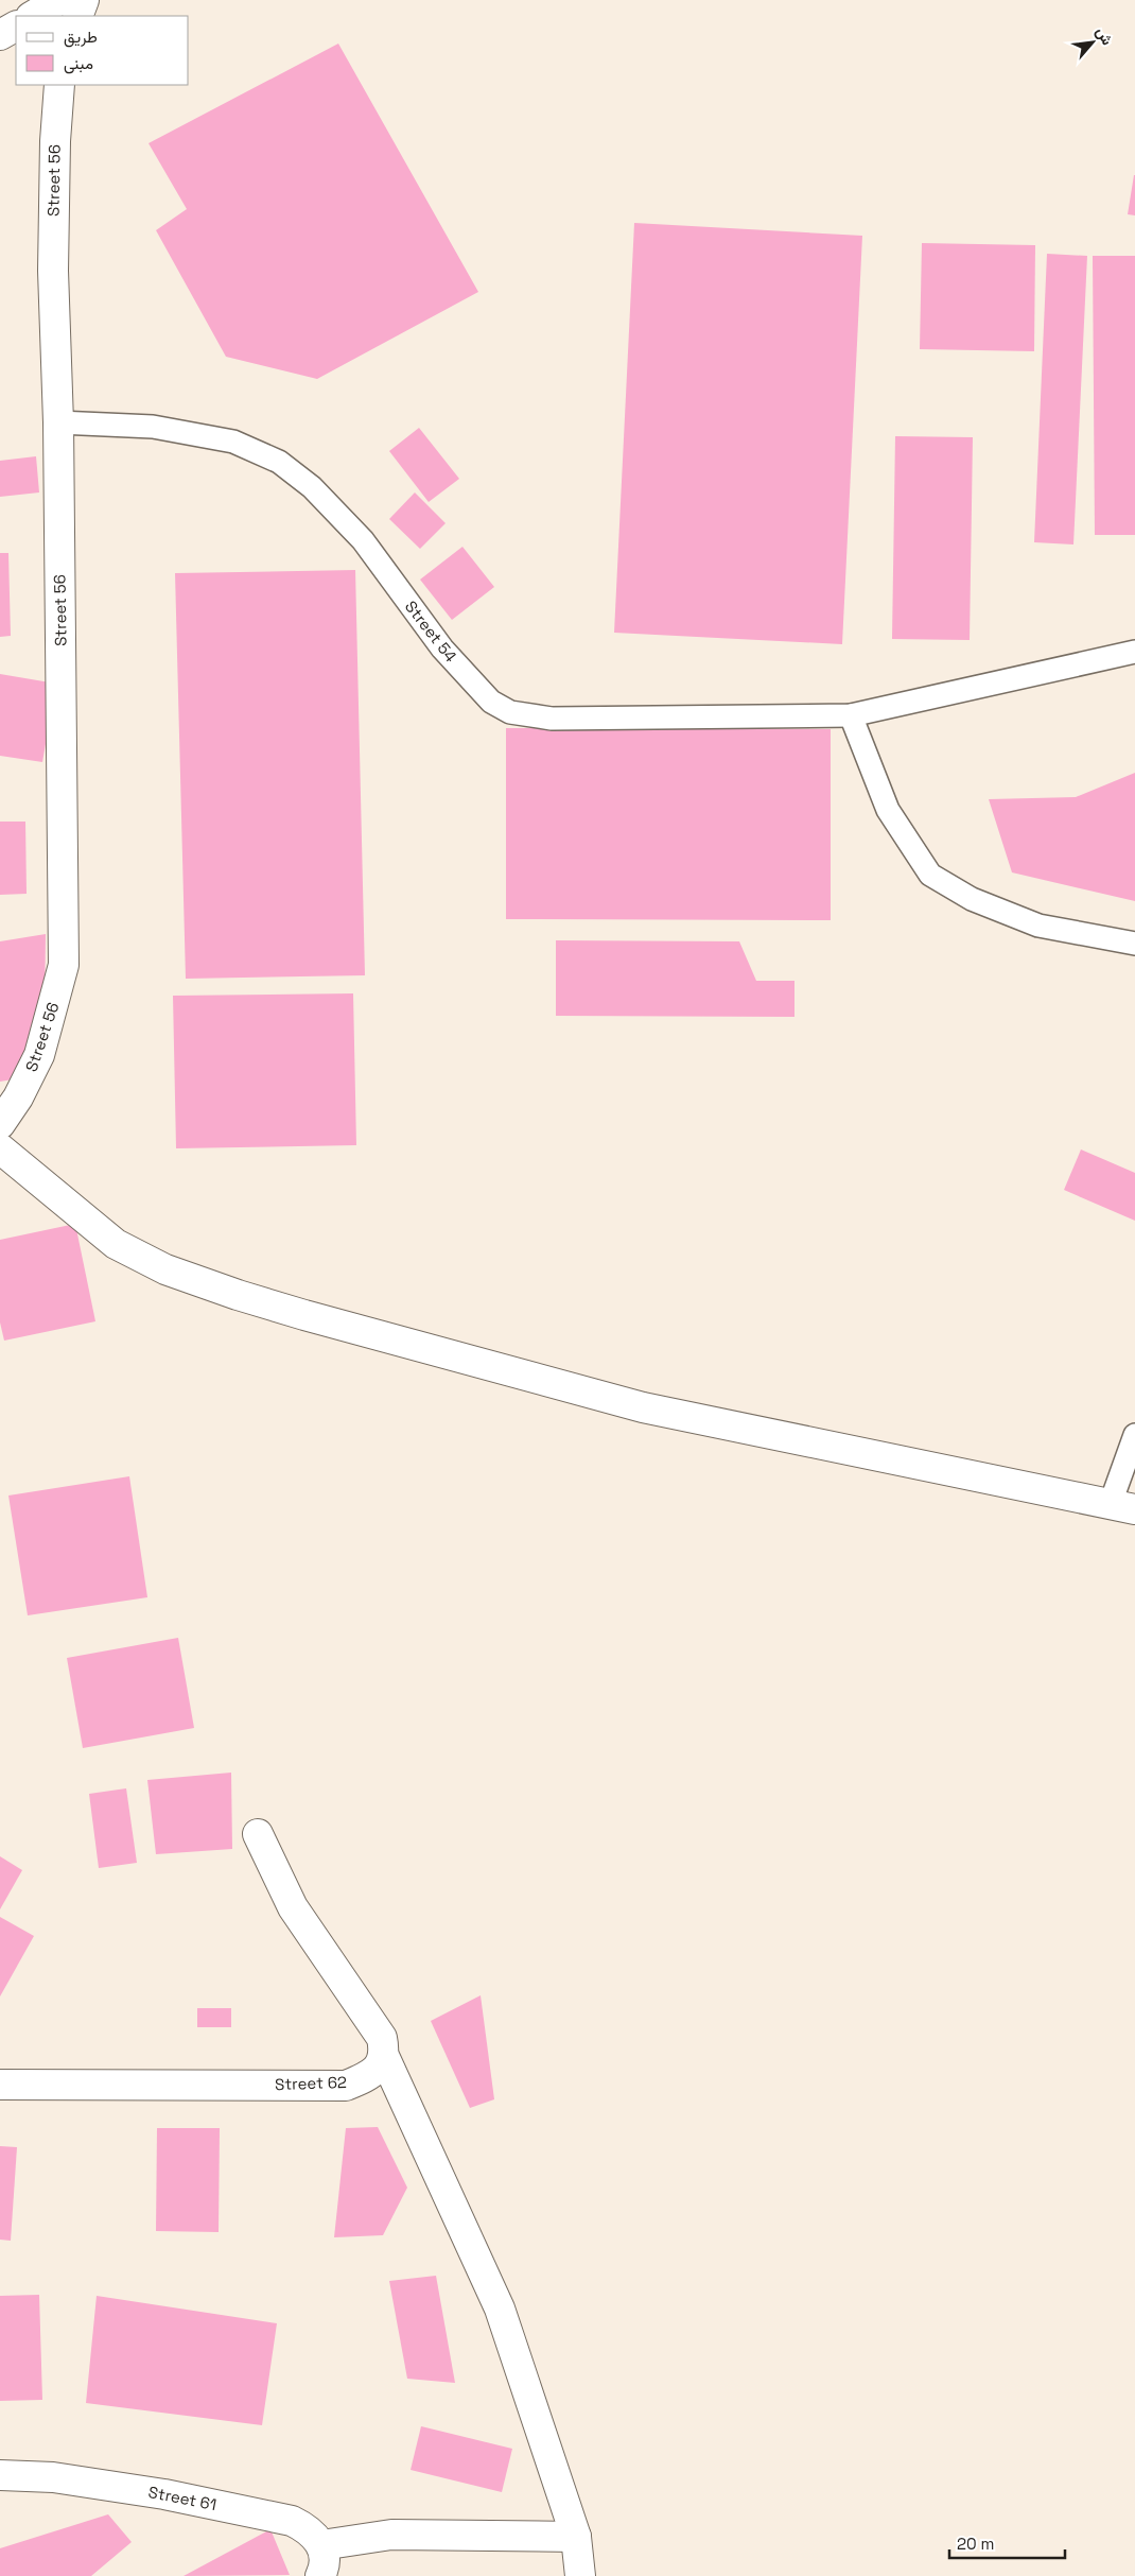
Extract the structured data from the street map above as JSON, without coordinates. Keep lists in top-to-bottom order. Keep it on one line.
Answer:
{"streets":{"street":["Street 56","Street 62","Street 61"],"lane":["Street 54"]},"crossings":[["Street 56","Street 54"]],"legend":["طريق","مبنى"],"scale_bar":"20 m","north":"top right"}
